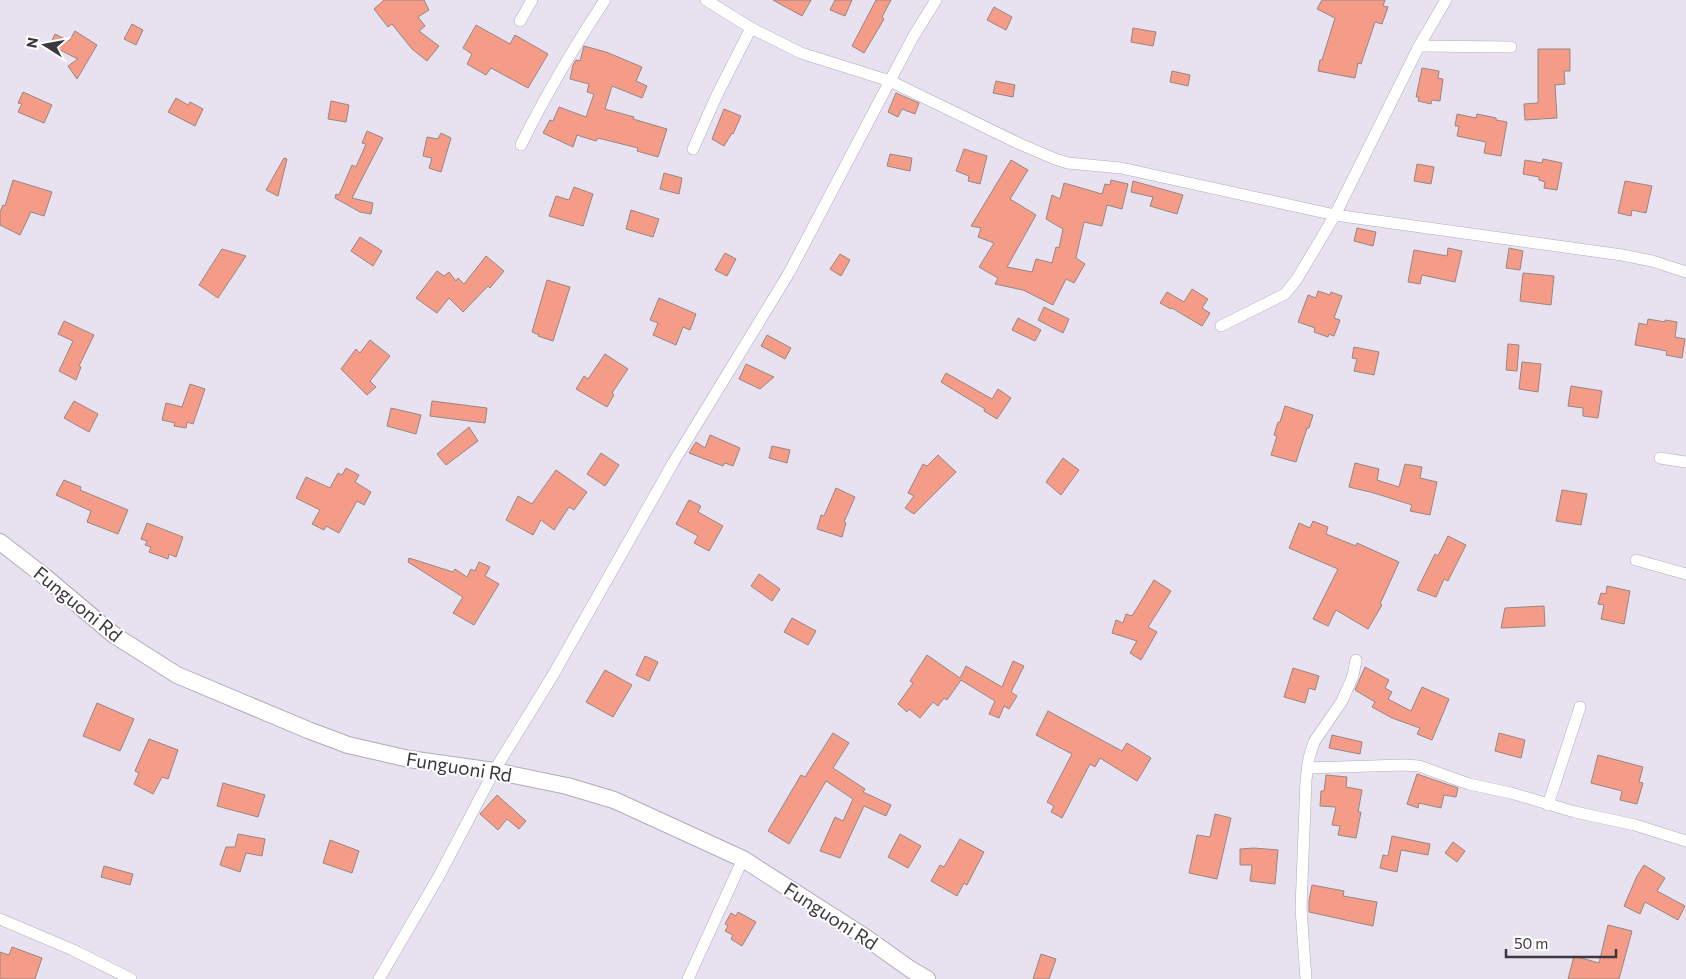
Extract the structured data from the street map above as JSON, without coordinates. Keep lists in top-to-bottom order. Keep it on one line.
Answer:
{"streets":{"street":["Funguoni Rd"]},"scale_bar":"50 m","north":"left"}
